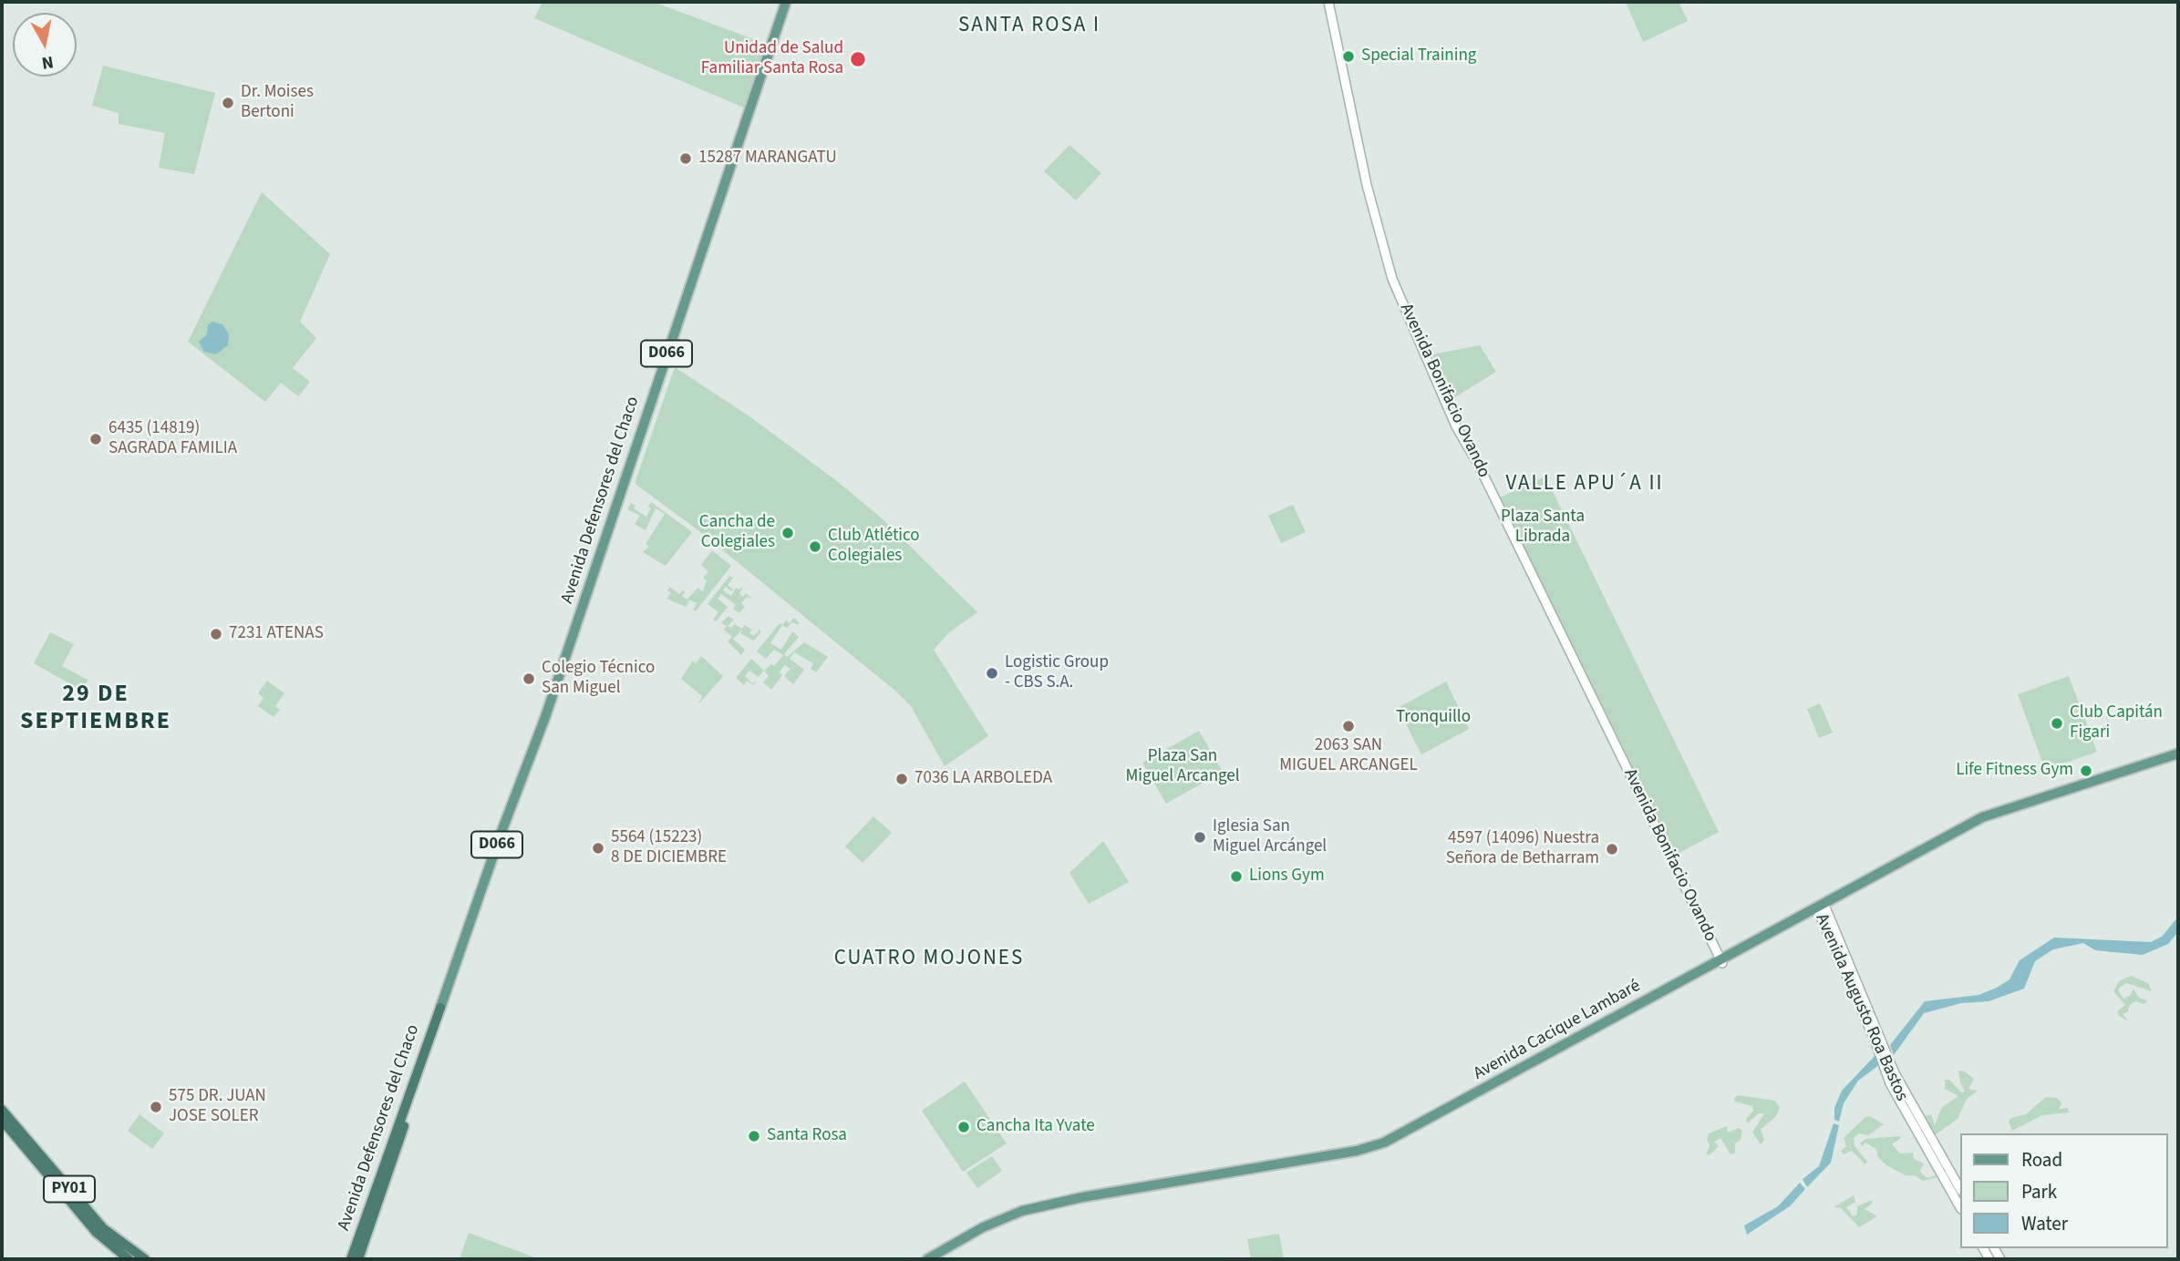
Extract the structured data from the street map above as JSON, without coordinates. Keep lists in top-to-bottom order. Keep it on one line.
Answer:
{"streets":{"highway":["D066","Avenida Defensores del Chaco","PY01"],"main road":["Avenida Bonifacio Ovando","Avenida Augusto Roa Bastos","Avenida Cacique Lambaré"]},"crossings":[["Avenida Bonifacio Ovando","Avenida Cacique Lambaré"],["Avenida Augusto Roa Bastos","Avenida Cacique Lambaré"]],"districts":["SANTA ROSA I","VALLE APU´A II","29 DE SEPTIEMBRE","CUATRO MOJONES"],"parks":["Plaza Santa Librada","Tronquillo","Plaza San Miguel Arcangel"],"places":["Special Training","Unidad de Salud Familiar Santa Rosa","Dr. Moises Bertoni","15287 MARANGATU","6435 (14819) SAGRADA FAMILIA","Cancha de Colegiales","Club Atlético Colegiales","7231 ATENAS","Logistic Group - CBS S.A.","Colegio Técnico San Miguel","Club Capitán Figari","2063 SAN MIGUEL ARCANGEL","Life Fitness Gym","7036 LA ARBOLEDA","Iglesia San Miguel Arcángel","5564 (15223) 8 DE DICIEMBRE","4597 (14096) Nuestra Señora de Betharram","Lions Gym","575 DR. JUAN JOSE SOLER","Cancha Ita Yvate","Santa Rosa"],"legend":["Road","Park","Water"],"north":"bottom"}
